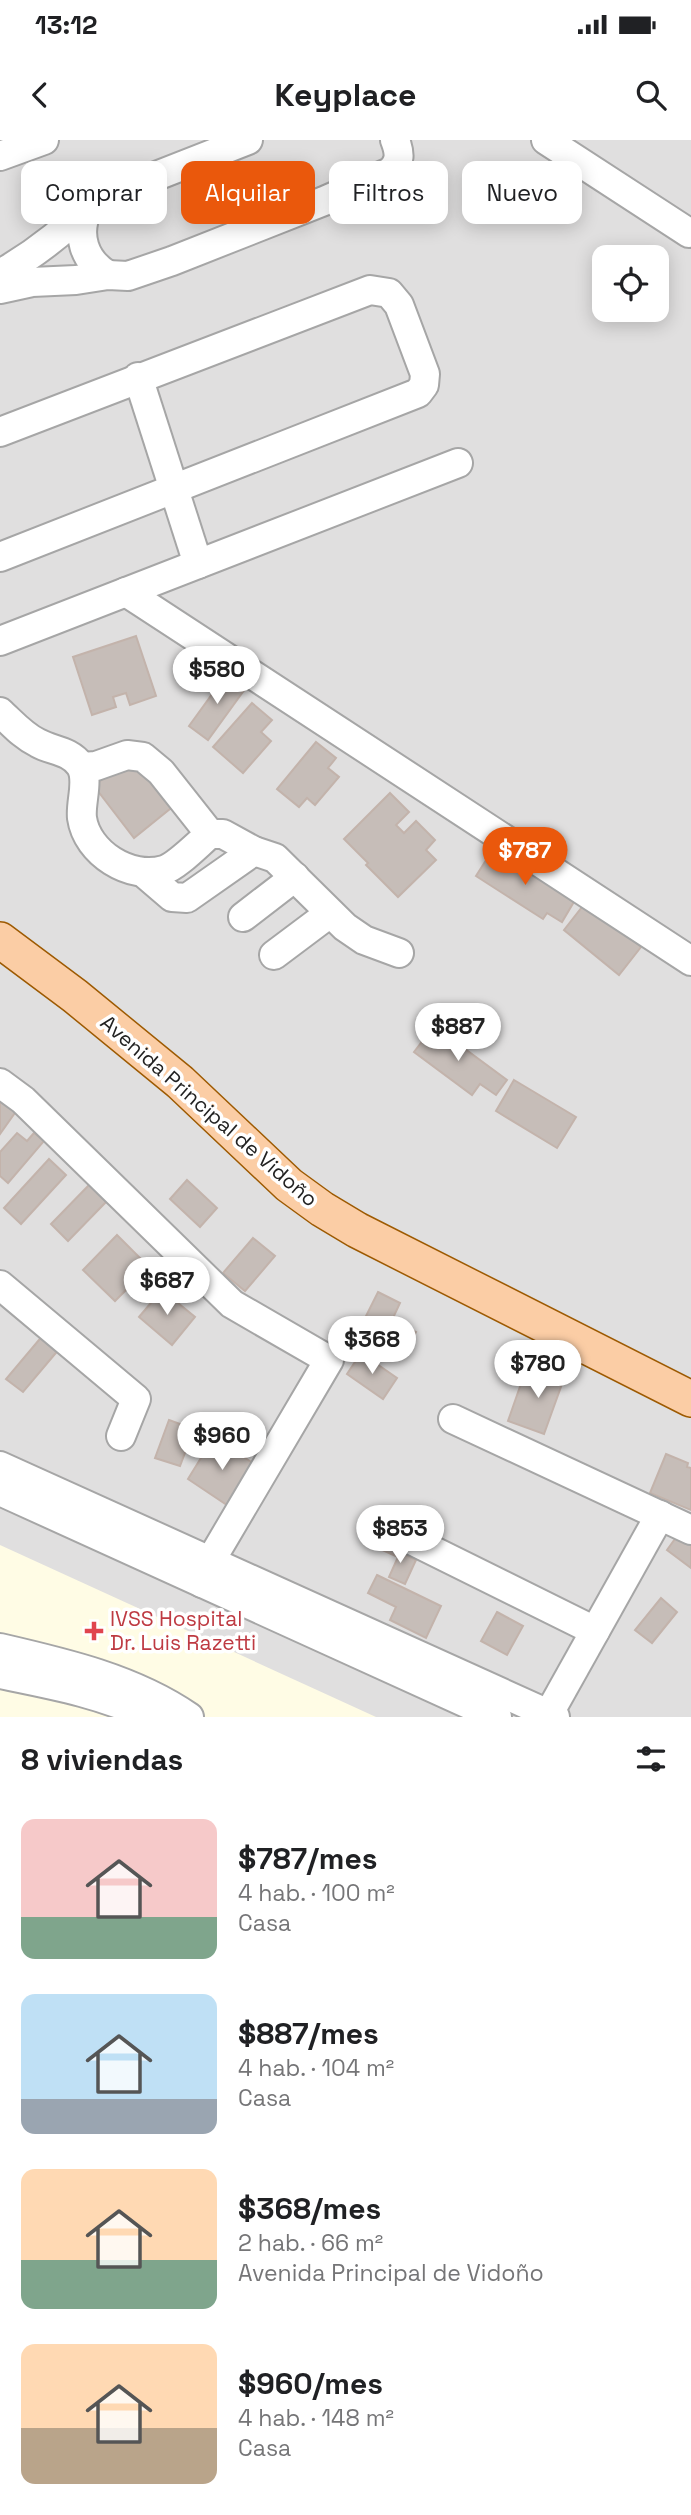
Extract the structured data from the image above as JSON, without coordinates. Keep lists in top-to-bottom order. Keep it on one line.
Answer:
{"streets":{"main road":["Avenida Principal de Vidoño"]},"places":{"health":["IVSS Hospital Dr. Luis Razetti"]},"page":{"status":"13:12","header":"Keyplace","chip":["Comprar","Alquilar","Filtros","Nuevo"],"price":["$580","$787","$887","$687","$368","$780","$960","$853"],"heading":"8 viviendas","list":[{"name":"$787/mes","note":"4 hab. · 100 m² · Casa"},{"name":"$887/mes","note":"4 hab. · 104 m² · Casa"},{"name":"$368/mes","note":"2 hab. · 66 m² · Avenida Principal de Vidoño"},{"name":"$960/mes","note":"4 hab. · 148 m² · Casa"}]}}
